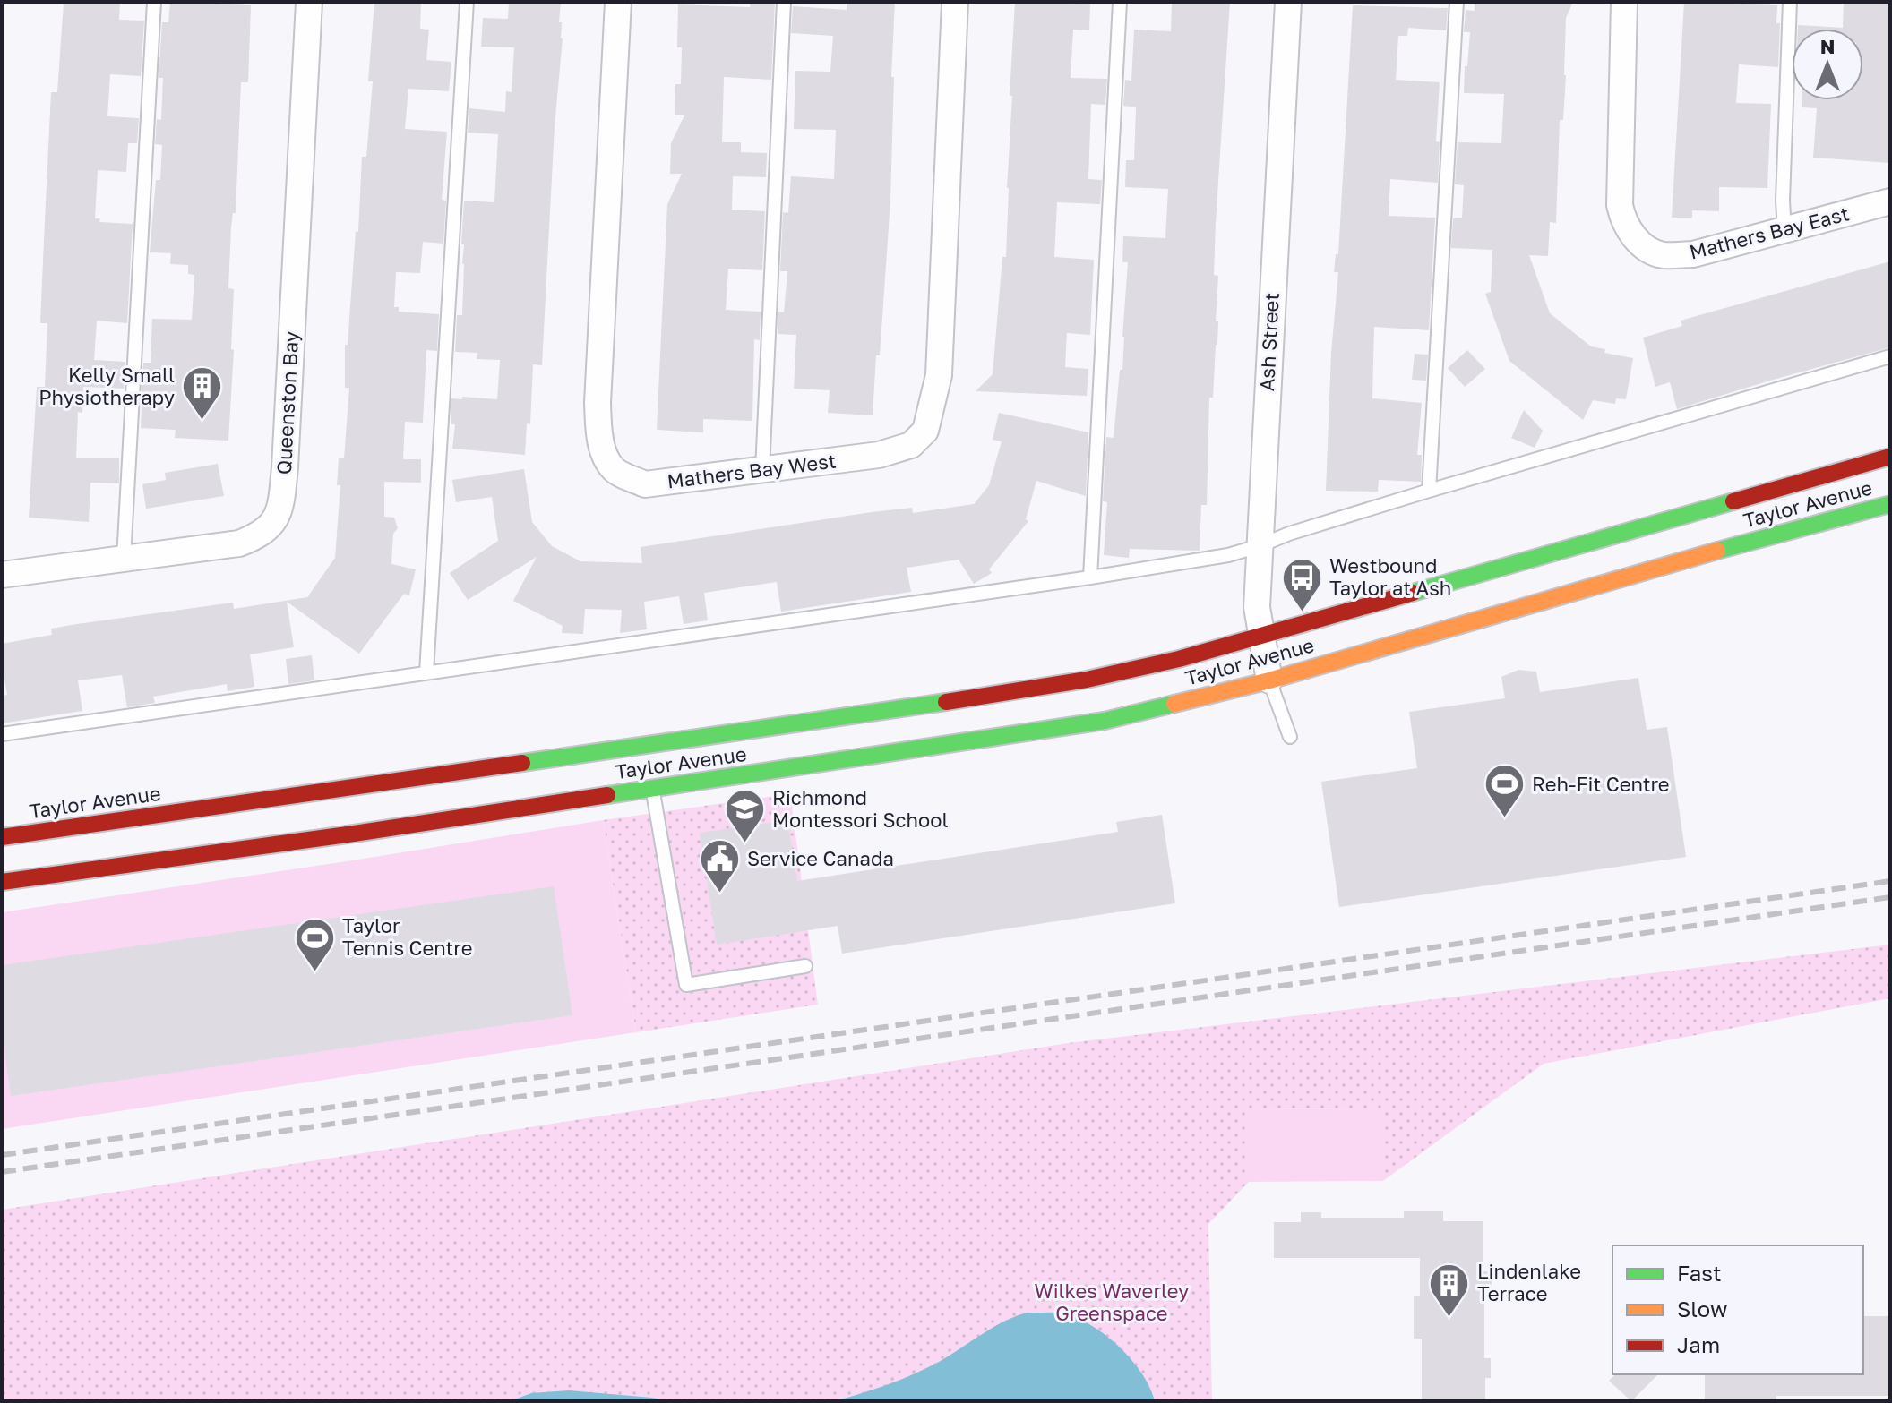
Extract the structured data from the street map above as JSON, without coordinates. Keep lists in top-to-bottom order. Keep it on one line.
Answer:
{"streets":{"main road":["Taylor Avenue"],"street":["Mathers Bay East","Ash Street","Queenston Bay","Mathers Bay West"]},"crossings":[["Ash Street","Taylor Avenue"]],"parks":["Wilkes Waverley Greenspace"],"places":{"building":["Kelly Small Physiotherapy","Lindenlake Terrace"],"bus stop":["Westbound Taylor at Ash"],"sports":["Reh-Fit Centre","Taylor Tennis Centre"],"school or university":["Richmond Montessori School"],"public building":["Service Canada"]},"legend":["Fast","Slow","Jam"],"north":"top"}
